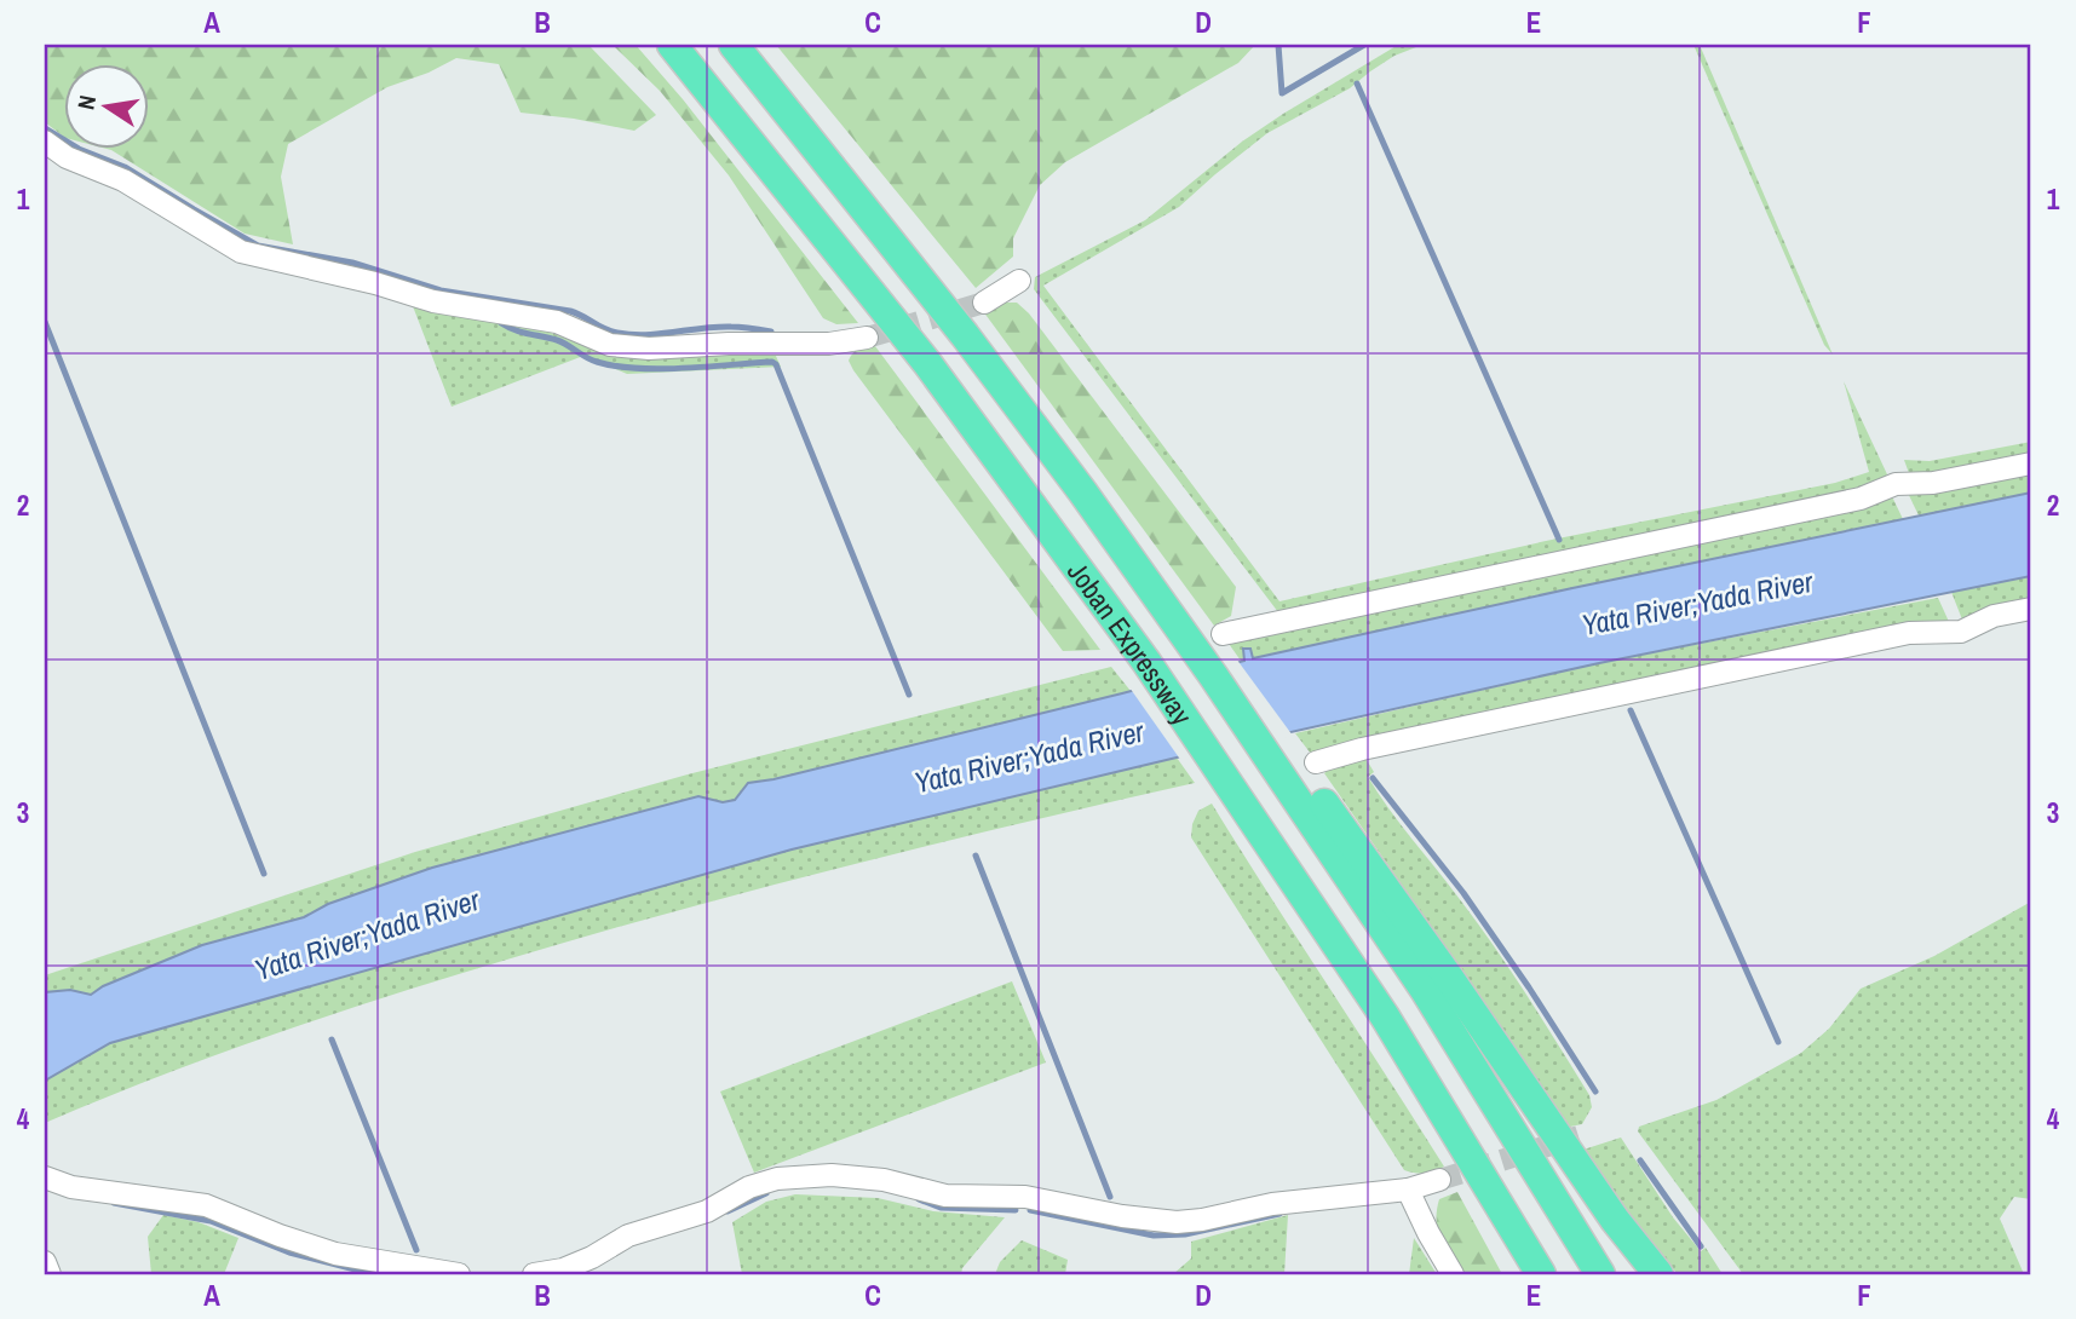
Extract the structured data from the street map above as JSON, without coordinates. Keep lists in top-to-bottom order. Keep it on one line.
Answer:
{"streets":{"highway":["Joban Expressway"]},"water":["Yata River;Yada River"],"north":"left","grid":{"columns":["A","B","C","D","E","F"],"rows":["1","2","3","4"]}}
